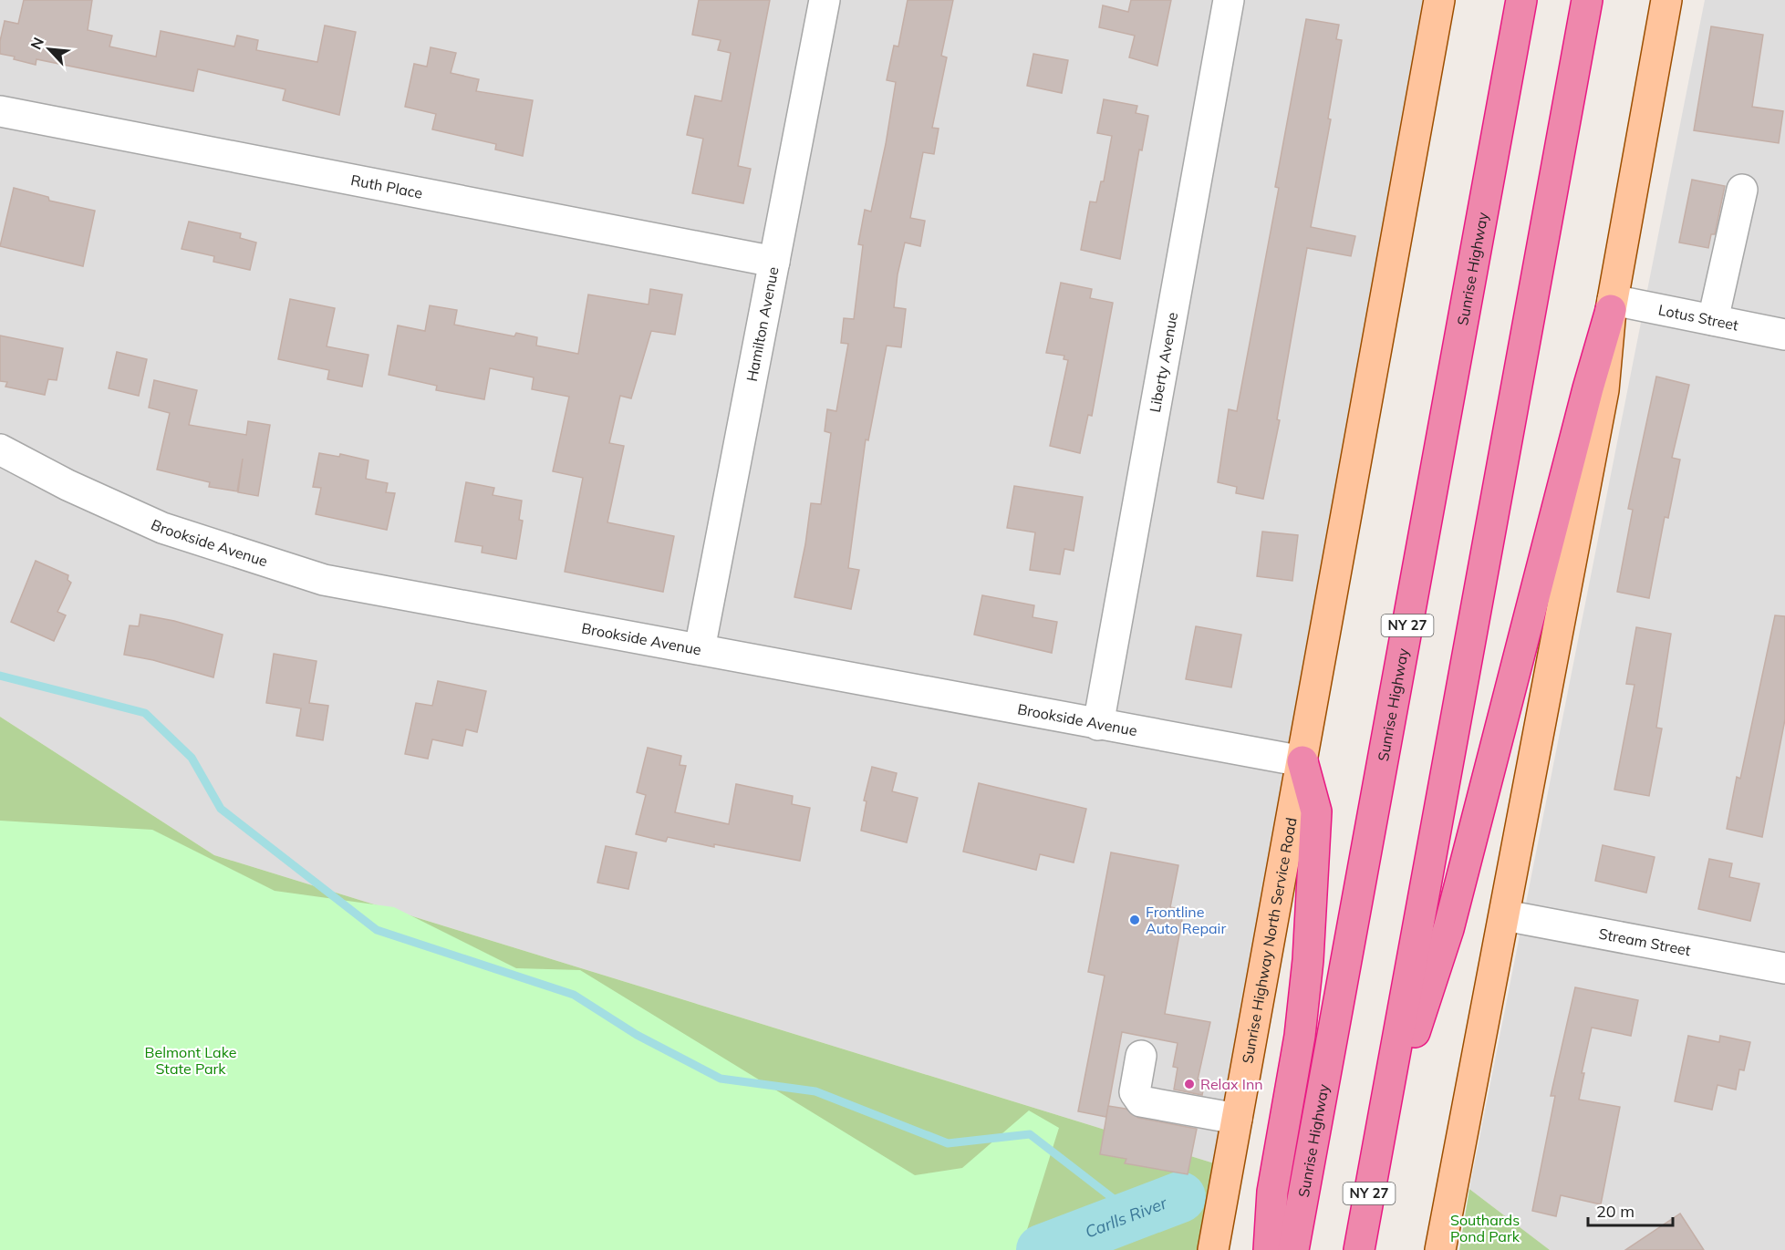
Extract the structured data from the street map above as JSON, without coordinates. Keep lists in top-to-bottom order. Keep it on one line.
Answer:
{"streets":{"highway":["Sunrise Highway","NY 27"],"main road":["Sunrise Highway North Service Road"],"street":["Ruth Place","Lotus Street","Hamilton Avenue","Liberty Avenue","Brookside Avenue","Stream Street"]},"crossings":[["Ruth Place","Hamilton Avenue"],["Hamilton Avenue","Brookside Avenue"],["Liberty Avenue","Brookside Avenue"],["Brookside Avenue","Sunrise Highway North Service Road"]],"water":["Carlls River"],"parks":["Belmont Lake State Park","Southards Pond Park"],"places":["Frontline Auto Repair","Relax Inn"],"scale_bar":"20 m","north":"top left"}
